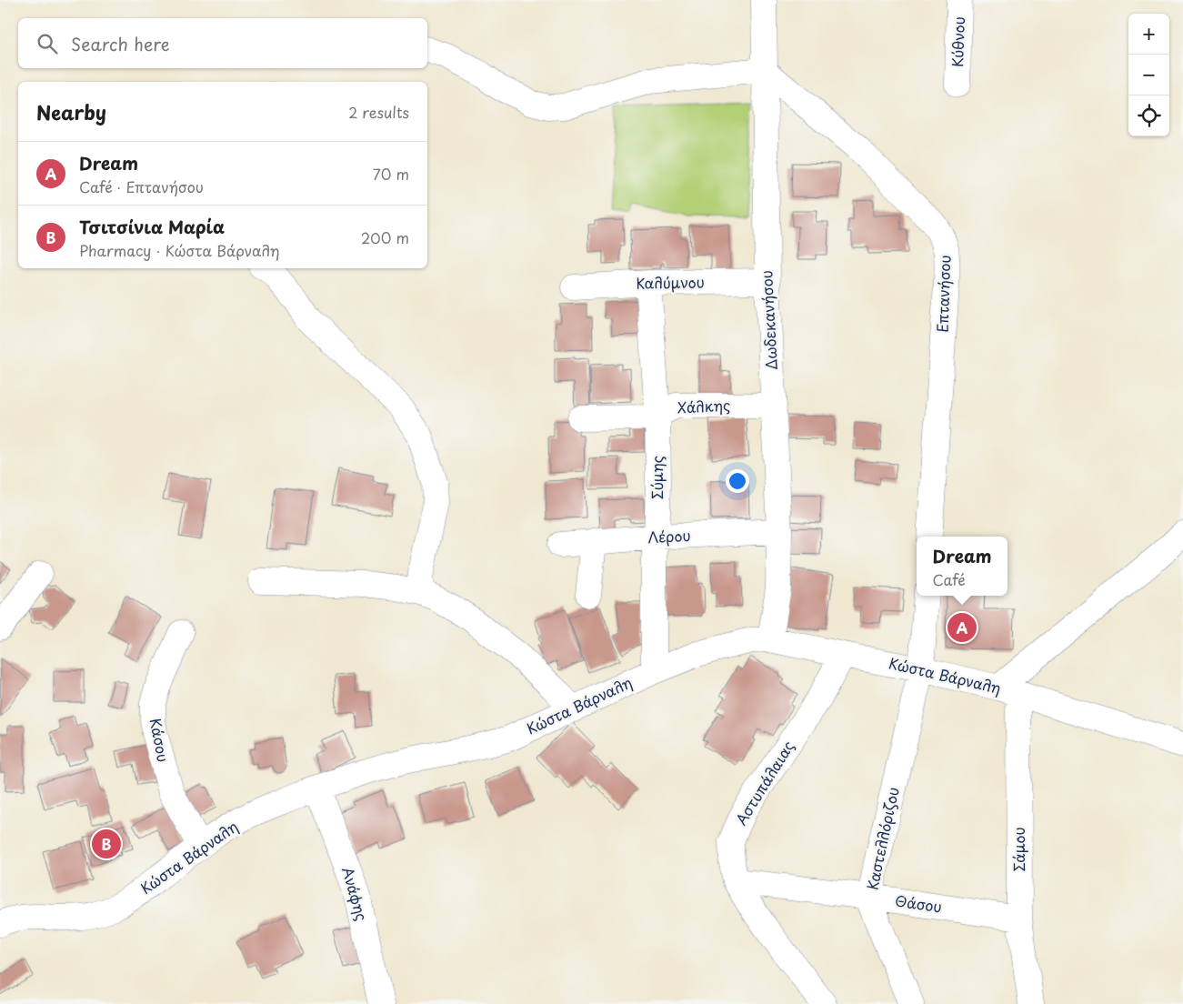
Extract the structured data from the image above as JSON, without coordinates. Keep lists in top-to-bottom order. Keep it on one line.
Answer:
{"streets":{"street":["Κύθνου","Καλύμνου","Επτανήσου","Δωδεκανήσου","Χάλκης","Σύμης","Λέρου","Κώστα Βάρναλη","Κάσου","Αστυπάλαιας","Καστελλόριζου","Σάμου","Ανάφης","Θάσου"]},"crossings":[["Καλύμνου","Δωδεκανήσου"],["Καλύμνου","Σύμης"],["Επτανήσου","Δωδεκανήσου"],["Δωδεκανήσου","Χάλκης"],["Δωδεκανήσου","Λέρου"],["Δωδεκανήσου","Κώστα Βάρναλη"],["Χάλκης","Σύμης"],["Σύμης","Λέρου"],["Σύμης","Κώστα Βάρναλη"],["Κώστα Βάρναλη","Κάσου"],["Κώστα Βάρναλη","Αστυπάλαιας"],["Κώστα Βάρναλη","Καστελλόριζου"],["Κώστα Βάρναλη","Σάμου"],["Κώστα Βάρναλη","Ανάφης"],["Αστυπάλαιας","Θάσου"],["Καστελλόριζου","Θάσου"],["Σάμου","Θάσου"]],"page":{"map_buttons":["+","−"],"search":"Search here","heading":["Nearby","2 results"],"list":[{"mark":"A","name":"Dream","note":"Café · Επτανήσου","value":"70 m"},{"mark":"B","name":"Τσιτσίνια Μαρία","note":"Pharmacy · Κώστα Βάρναλη","value":"200 m"}],"popup":["Dream","Café"],"pins":["A","B"]}}
